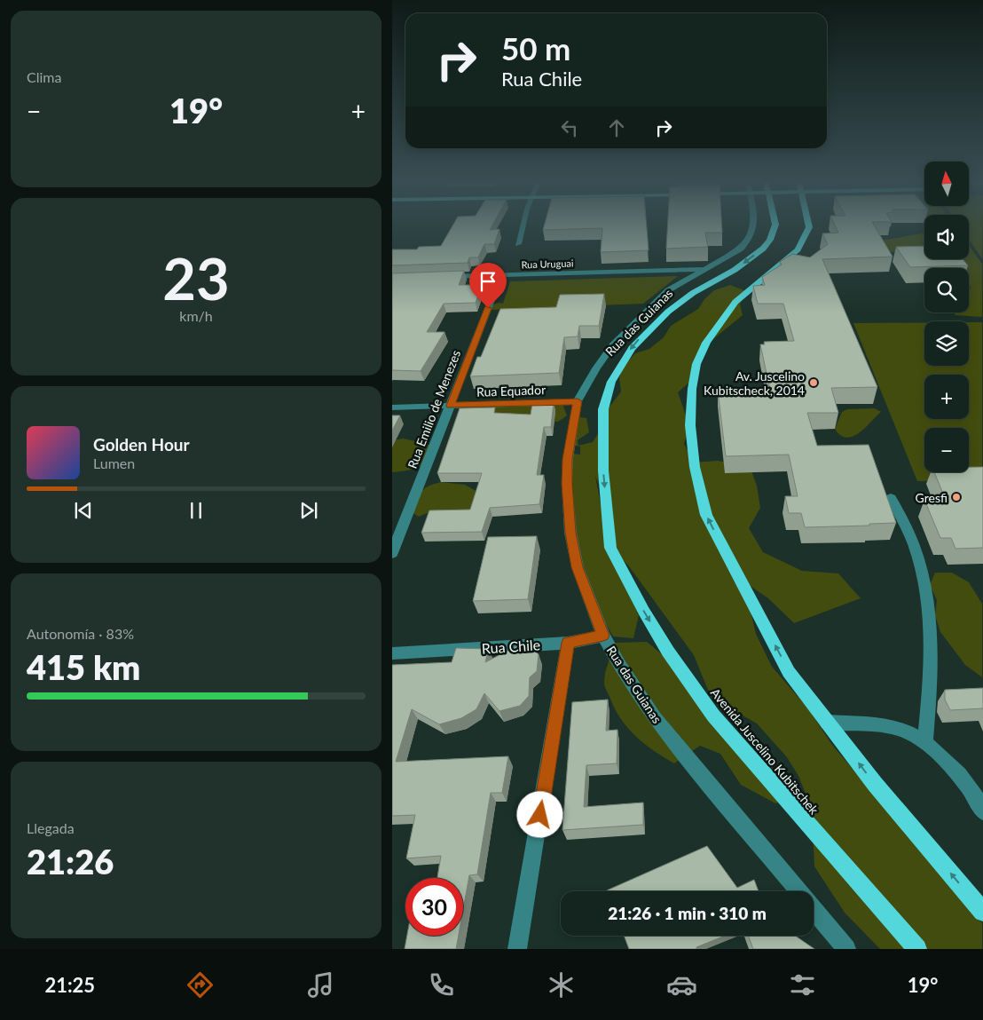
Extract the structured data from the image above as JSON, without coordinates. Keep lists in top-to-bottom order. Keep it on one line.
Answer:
{"streets":{"main road":["Avenida Juscelino Kubitschek"],"street":["Rua Uruguai","Rua das Guianas","Rua Equador","Rua Emilio de Menezes","Rua Chile"]},"crossings":[["Rua Uruguai","Rua das Guianas"],["Rua Uruguai","Rua Emilio de Menezes"],["Rua das Guianas","Rua Equador"],["Rua das Guianas","Rua Chile"],["Rua Equador","Rua Emilio de Menezes"]],"one_way":["Avenida Juscelino Kubitschek"],"places":["Av. Juscelino Kubitscheck, 2014","Gresfi"],"north":"top","page":{"tile":["Clima",["23","km/h"],["Autonomía · 83%","415 km"],["Llegada","21:26"]],"turn":["50 m","Rua Chile"],"heat":["−","19°","+"],"map_buttons":["+","−"],"song":["Golden Hour","Lumen"],"limit":"30","trip":"21:26 · 1 min · 310 m","tabs":["21:25","19°"]}}
